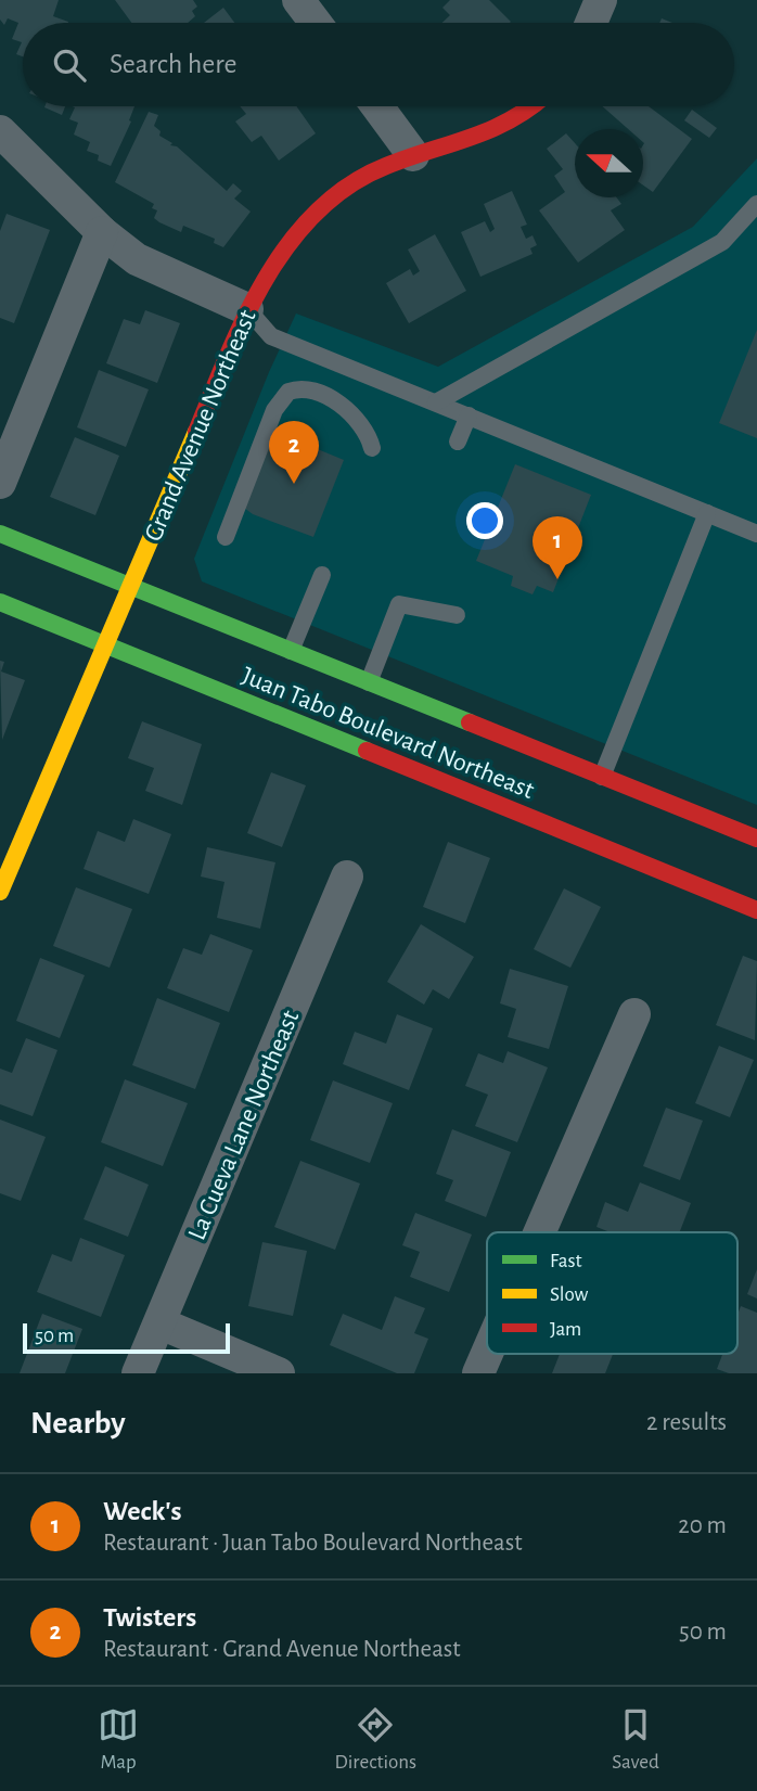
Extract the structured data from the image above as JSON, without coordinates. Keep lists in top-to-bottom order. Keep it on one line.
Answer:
{"streets":{"main road":["Grand Avenue Northeast","Juan Tabo Boulevard Northeast"],"street":["La Cueva Lane Northeast"]},"crossings":[["Grand Avenue Northeast","Juan Tabo Boulevard Northeast"]],"legend":["Fast","Slow","Jam"],"scale_bar":"50 m","north":"left","page":{"search":"Search here","pins":["2","1"],"scale":"50 m","heading":["Nearby","2 results"],"list":[{"mark":"1","name":"Weck's","note":"Restaurant · Juan Tabo Boulevard Northeast","value":"20 m"},{"mark":"2","name":"Twisters","note":"Restaurant · Grand Avenue Northeast","value":"50 m"}],"nav":["Map","Directions","Saved"]}}
